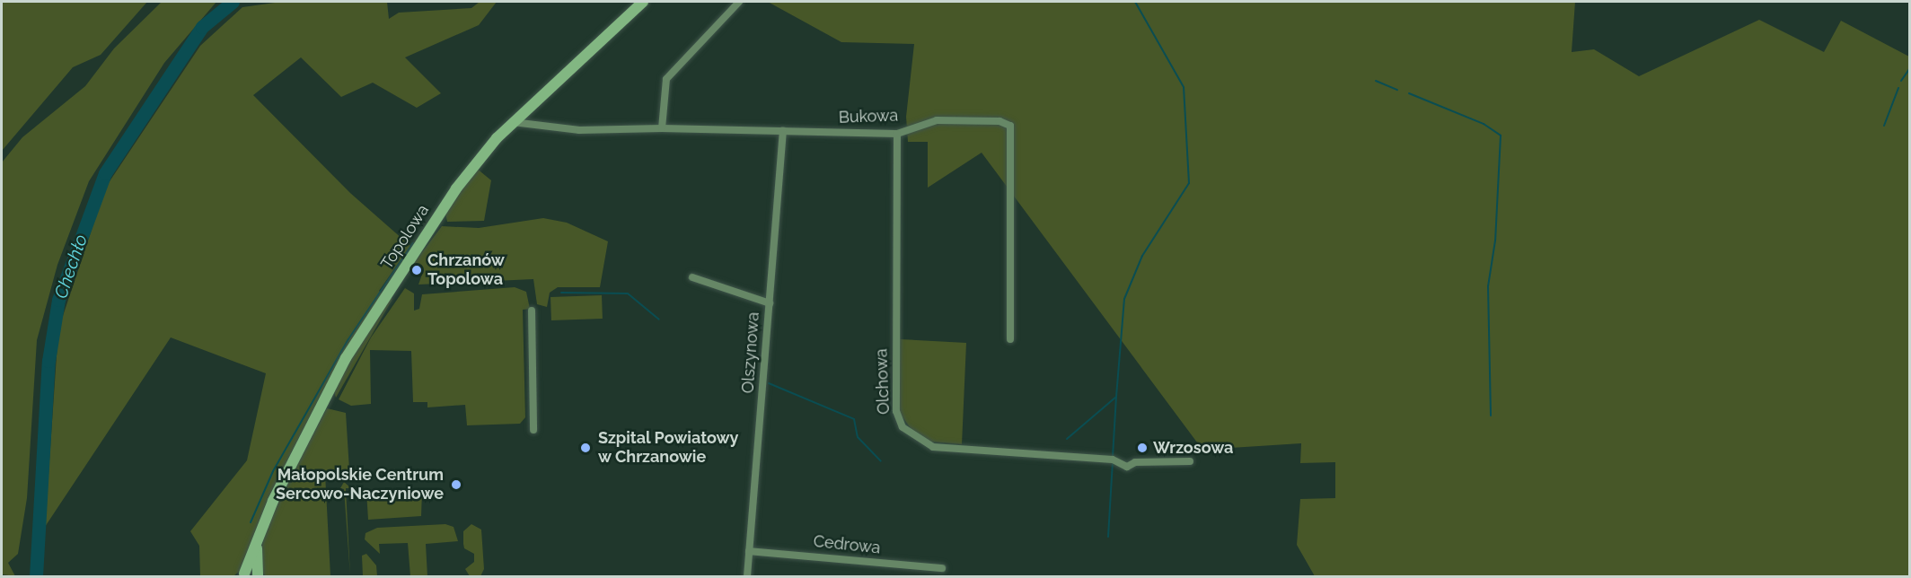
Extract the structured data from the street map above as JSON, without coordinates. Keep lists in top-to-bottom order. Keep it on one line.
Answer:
{"streets":{"street":["Bukowa","Topolowa","Olszynowa","Olchowa","Cedrowa"]},"crossings":[["Bukowa","Topolowa"],["Bukowa","Olszynowa"],["Bukowa","Olchowa"],["Olszynowa","Cedrowa"]],"water":["Chechło"],"places":["Chrzanów Topolowa","Szpital Powiatowy w Chrzanowie","Wrzosowa","Małopolskie Centrum Sercowo-Naczyniowe"]}
